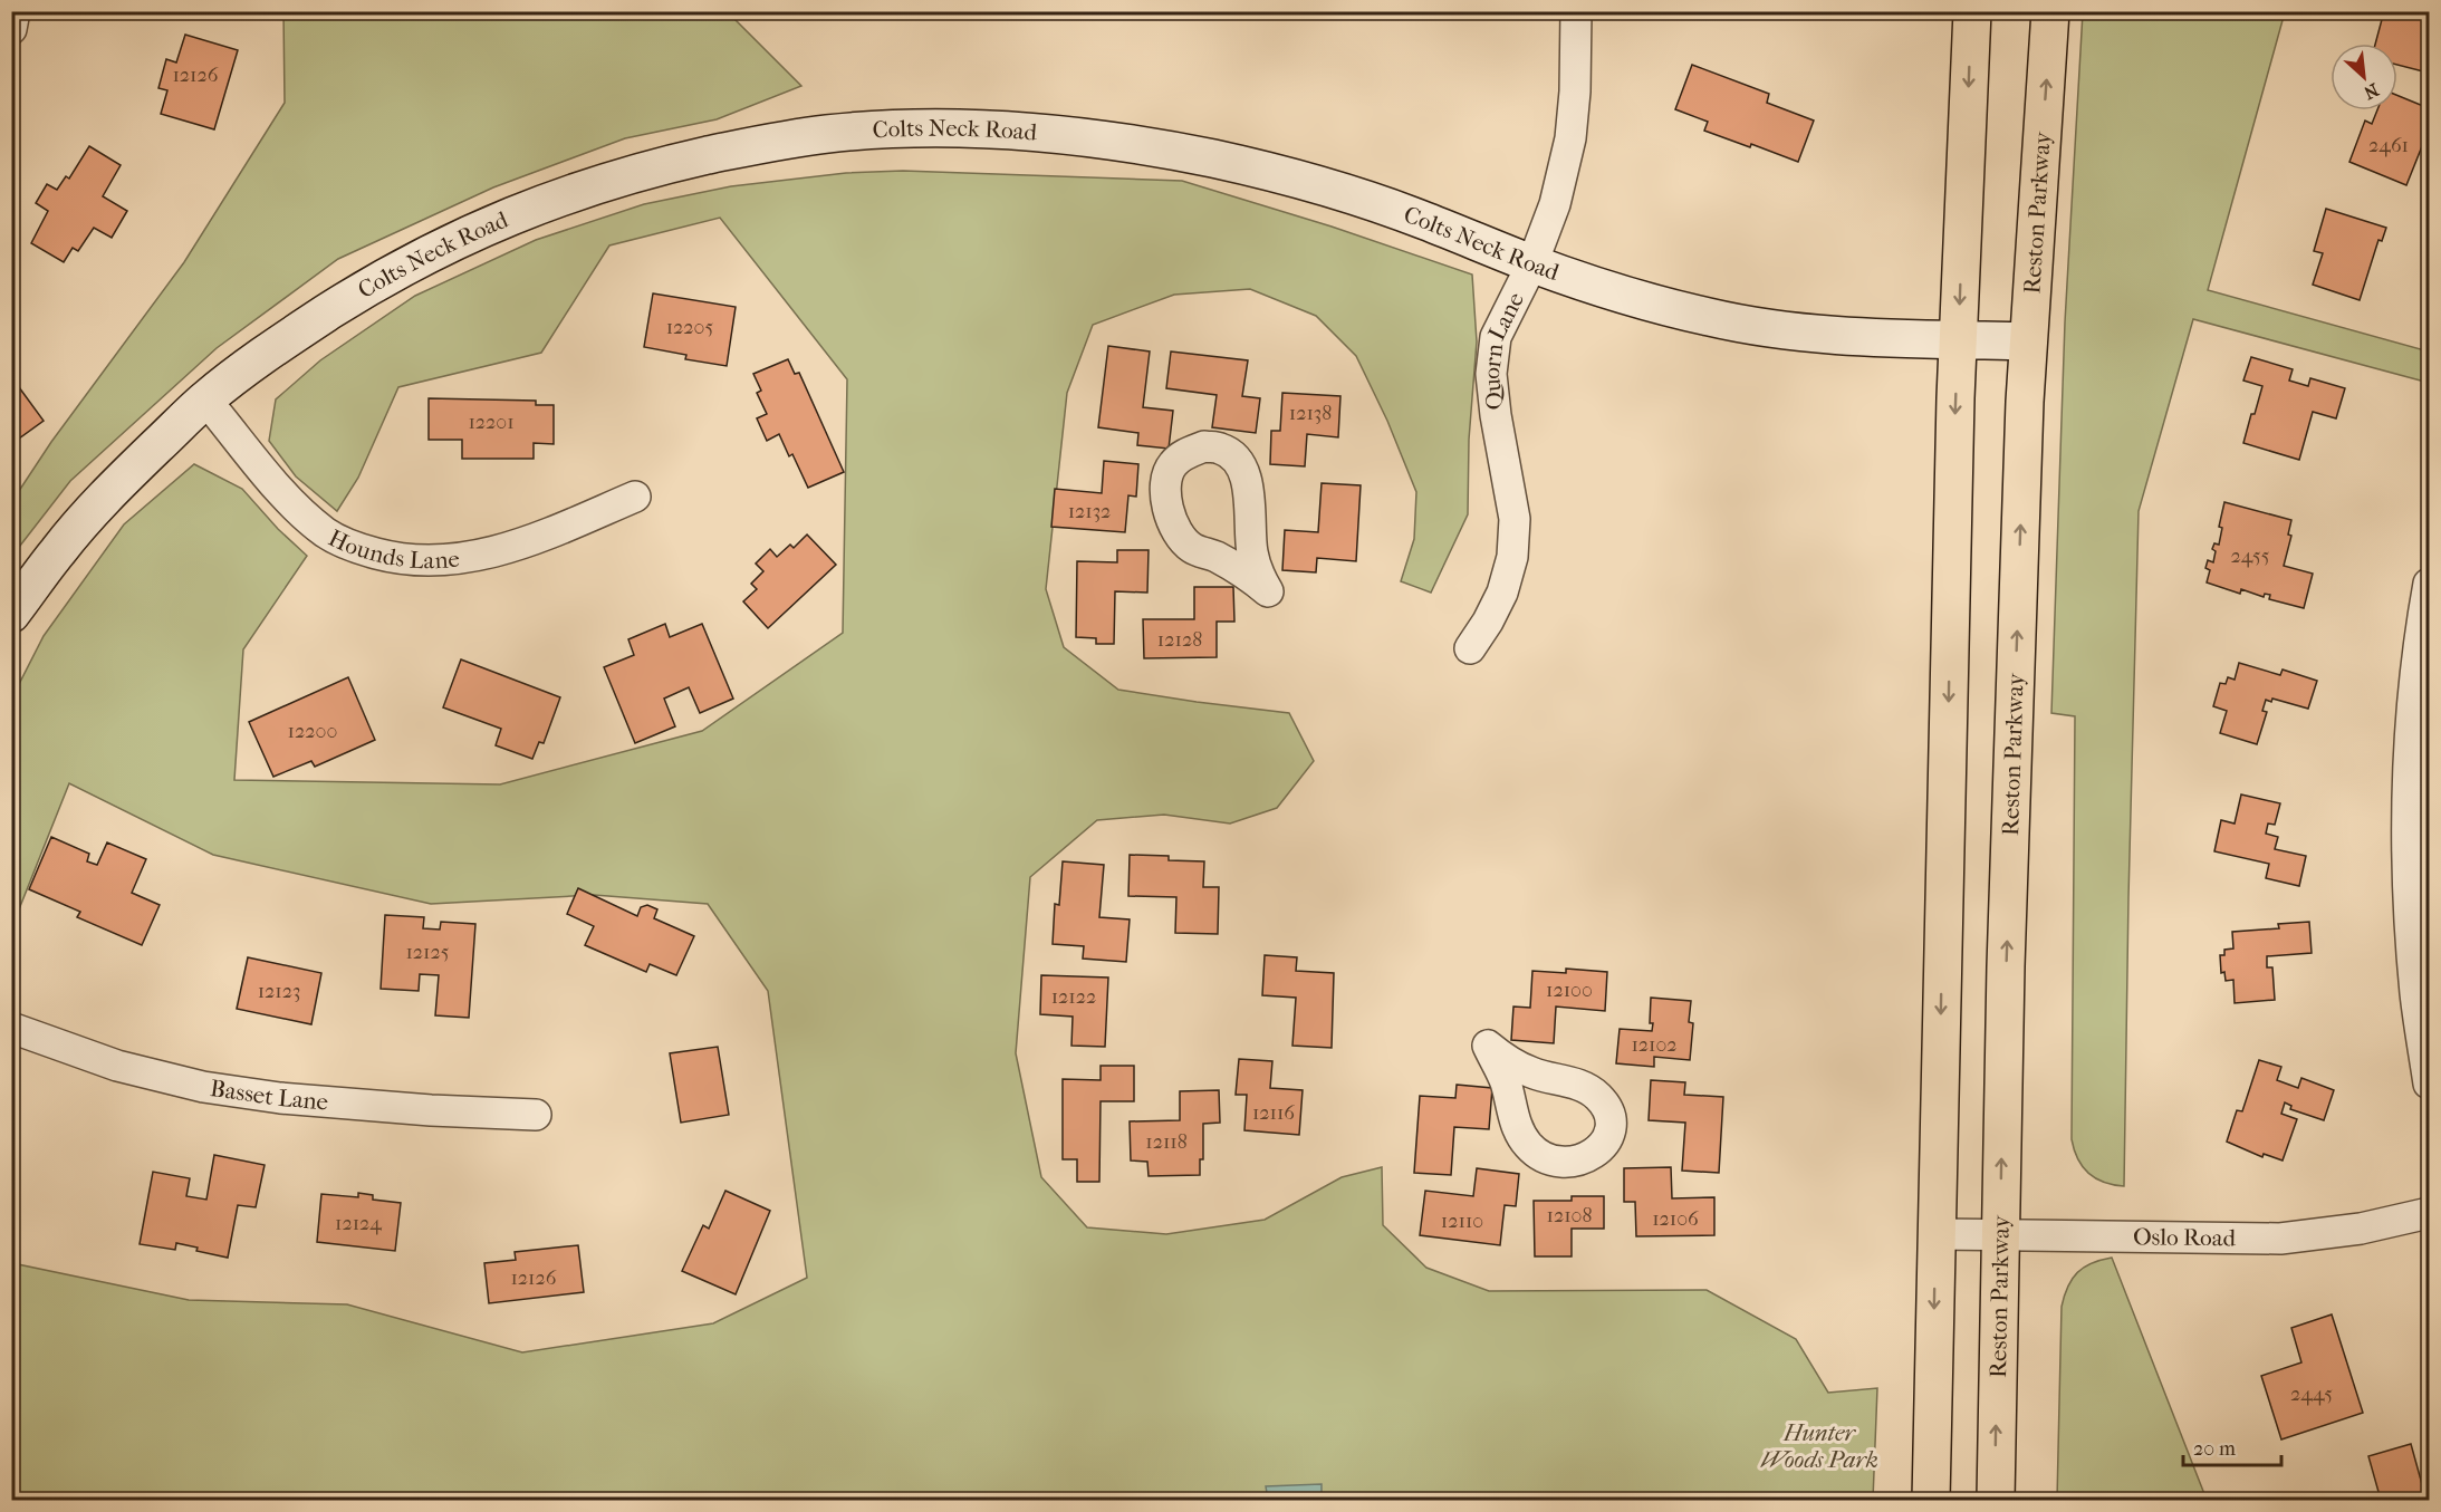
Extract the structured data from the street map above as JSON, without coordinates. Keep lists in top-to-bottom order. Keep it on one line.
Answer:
{"streets":{"main road":["Reston Parkway"],"street":["Colts Neck Road","Quorn Lane","Hounds Lane","Basset Lane","Oslo Road"]},"crossings":[["Colts Neck Road","Reston Parkway"],["Colts Neck Road","Quorn Lane"],["Colts Neck Road","Hounds Lane"],["Reston Parkway","Oslo Road"]],"parks":["Hunter Woods Park"],"house_numbers":["12126","2461","12205","12138","12201","12132","2455","12128","12200","12125","12100","12123","12122","12102","12116","12118","12108","12106","12110","12124","12126","2445"],"scale_bar":"20 m","north":"bottom right"}
